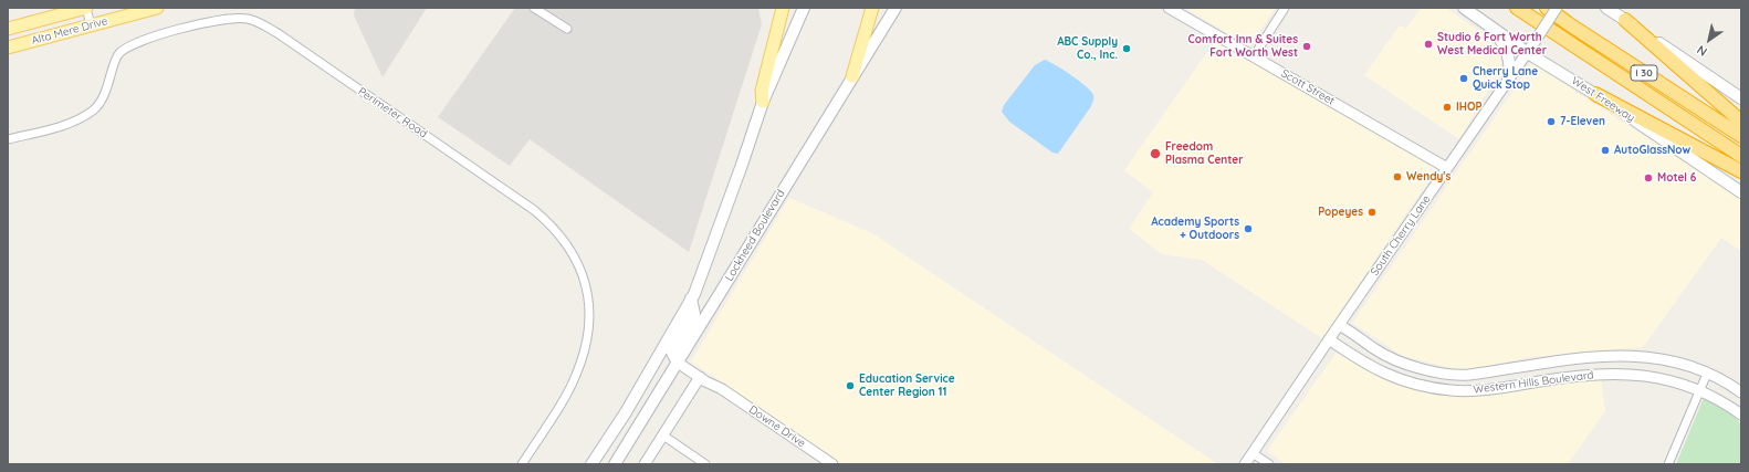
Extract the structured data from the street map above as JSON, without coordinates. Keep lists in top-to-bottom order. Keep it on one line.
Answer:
{"streets":{"highway":["I 30"],"main road":["Alta Mere Drive","West Freeway","Lockheed Boulevard"],"street":["Scott Street","Perimeter Road","South Cherry Lane","Western Hills Boulevard","Downe Drive"]},"crossings":[["Scott Street","South Cherry Lane"],["West Freeway","South Cherry Lane"],["Lockheed Boulevard","Downe Drive"],["South Cherry Lane","Western Hills Boulevard"]],"places":["Studio 6 Fort Worth West Medical Center","Comfort Inn & Suites Fort Worth West","ABC Supply Co., Inc.","Cherry Lane Quick Stop","IHOP","7-Eleven","AutoGlassNow","Freedom Plasma Center","Wendy's","Motel 6","Popeyes","Academy Sports + Outdoors","Education Service Center Region 11"],"north":"bottom left"}
